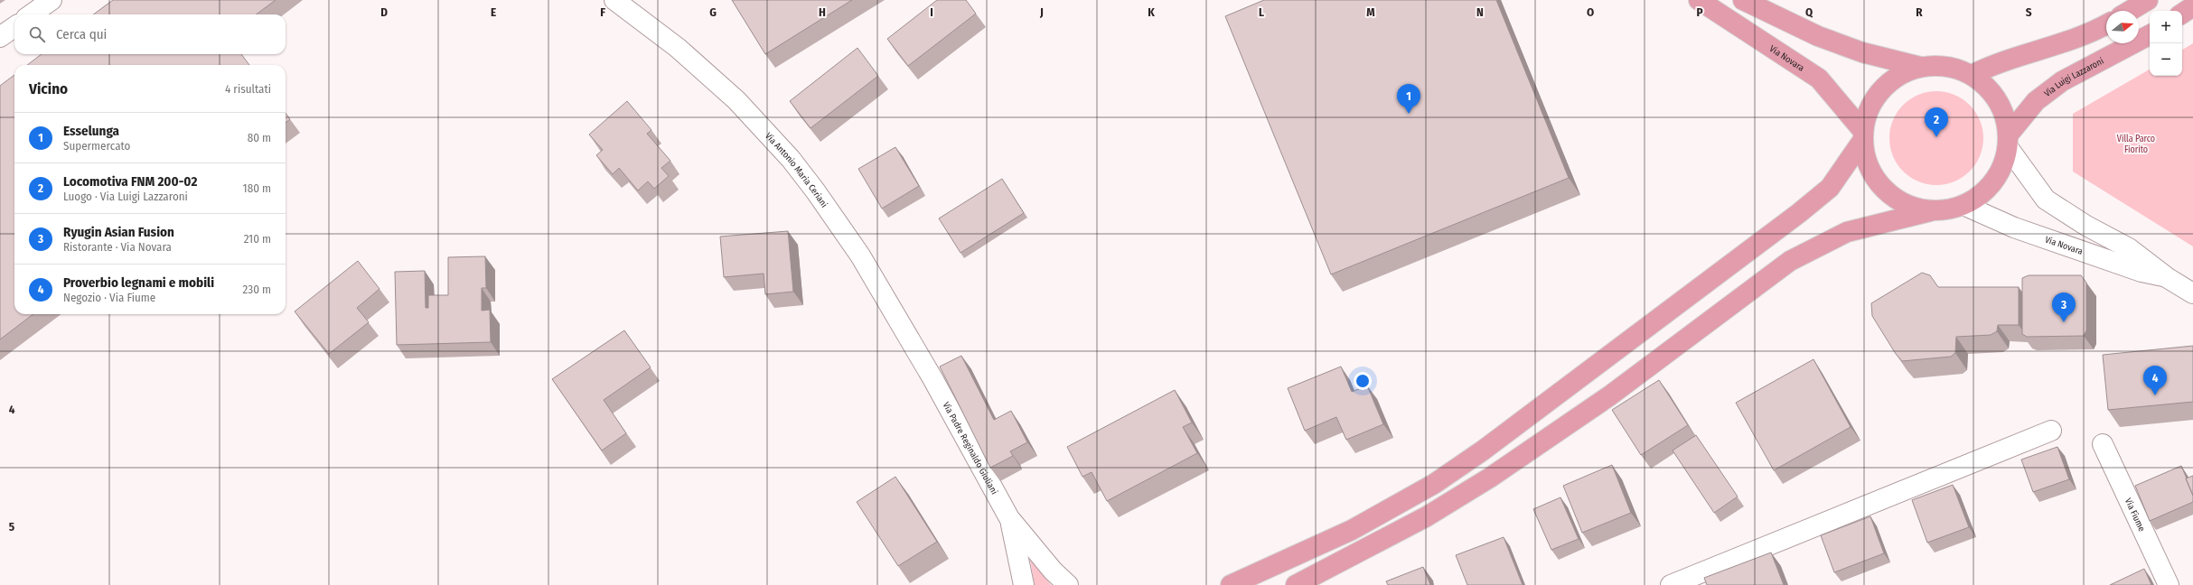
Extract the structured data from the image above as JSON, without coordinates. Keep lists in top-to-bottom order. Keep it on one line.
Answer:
{"streets":{"main road":["Via Novara","Via Luigi Lazzaroni"],"street":["Via Antonio Maria Ceriani","Via Padre Reginaldo Giuliani","Via Fiume"]},"crossings":[["Via Novara","Via Luigi Lazzaroni"],["Via Antonio Maria Ceriani","Via Padre Reginaldo Giuliani"]],"parks":["Villa Parco Fiorito"],"north":"right","page":{"map_buttons":["+","−"],"search":"Cerca qui","heading":["Vicino","4 risultati"],"pins":["1","2","3","4"],"list":[{"mark":"1","name":"Esselunga","note":"Supermercato","value":"80 m"},{"mark":"2","name":"Locomotiva FNM 200-02","note":"Luogo · Via Luigi Lazzaroni","value":"180 m"},{"mark":"3","name":"Ryugin Asian Fusion","note":"Ristorante · Via Novara","value":"210 m"},{"mark":"4","name":"Proverbio legnami e mobili","note":"Negozio · Via Fiume","value":"230 m"}]},"grid":{"columns":["D","E","F","G","H","I","J","K","L","M","N","O","P","Q","R","S"],"rows":["4","5"]}}
